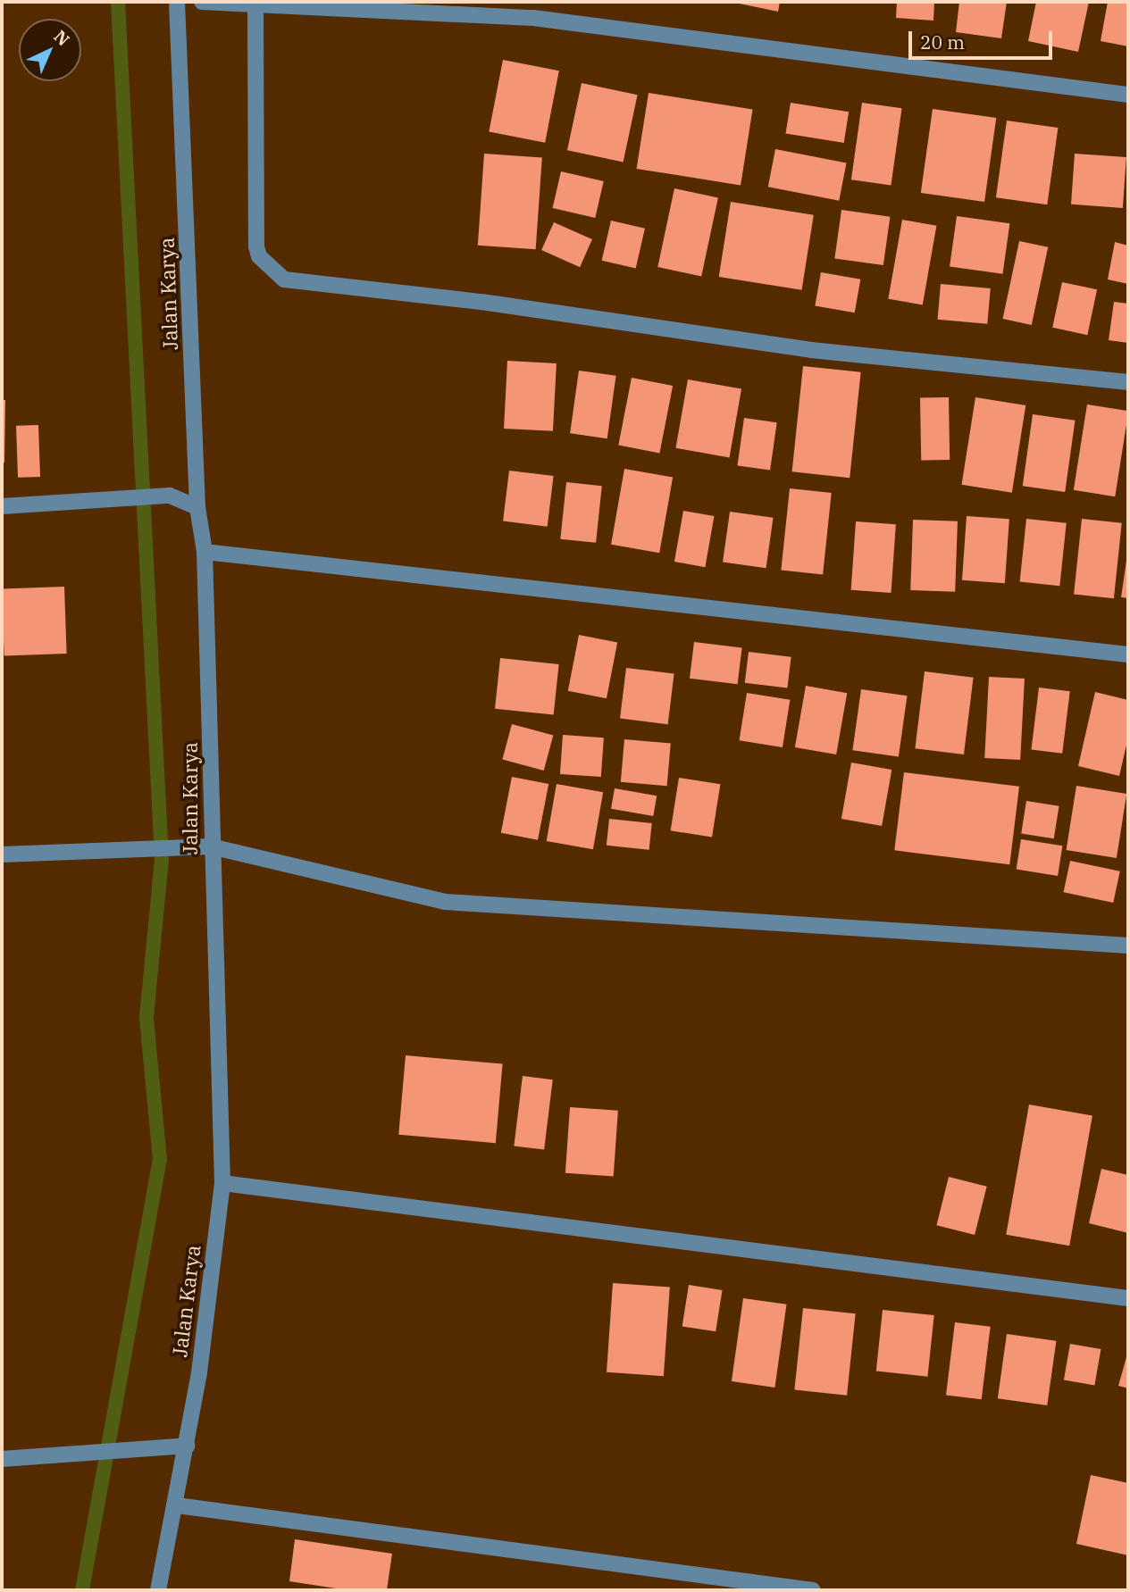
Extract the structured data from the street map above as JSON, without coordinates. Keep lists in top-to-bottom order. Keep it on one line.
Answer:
{"streets":{"street":["Jalan Karya"]},"scale_bar":"20 m","north":"top right"}
